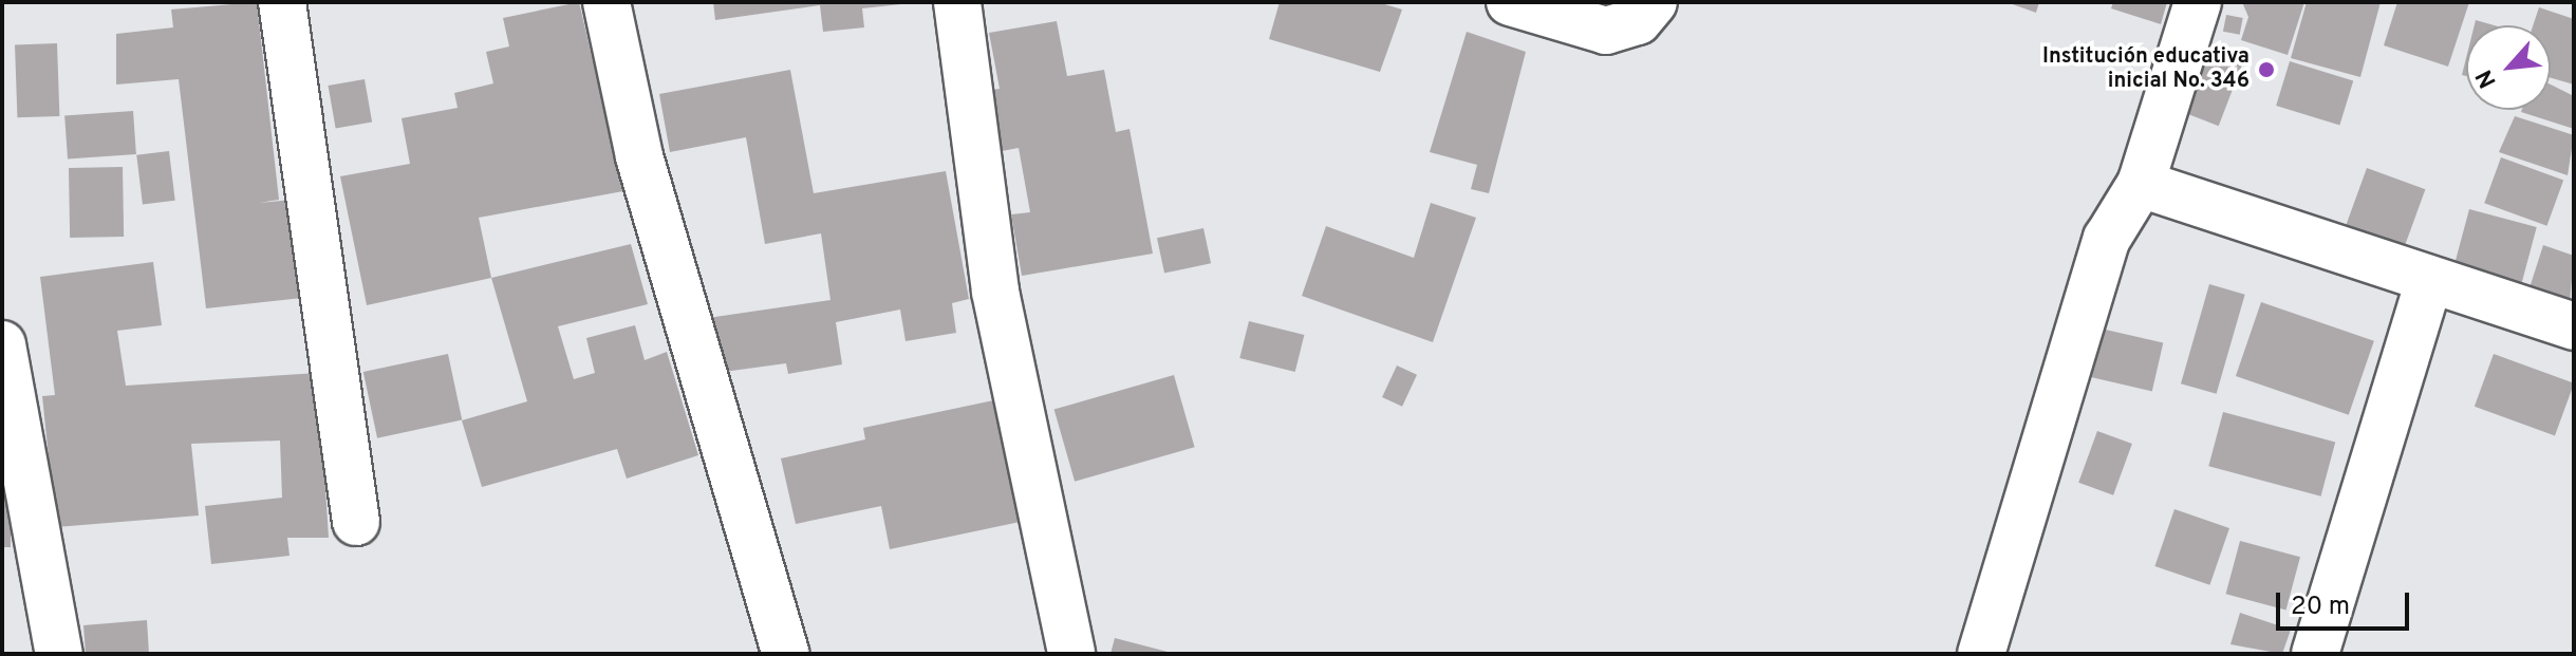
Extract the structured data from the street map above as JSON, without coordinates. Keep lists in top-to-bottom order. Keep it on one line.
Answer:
{"places":["Institución educativa inicial No. 346"],"scale_bar":"20 m","north":"bottom left"}
